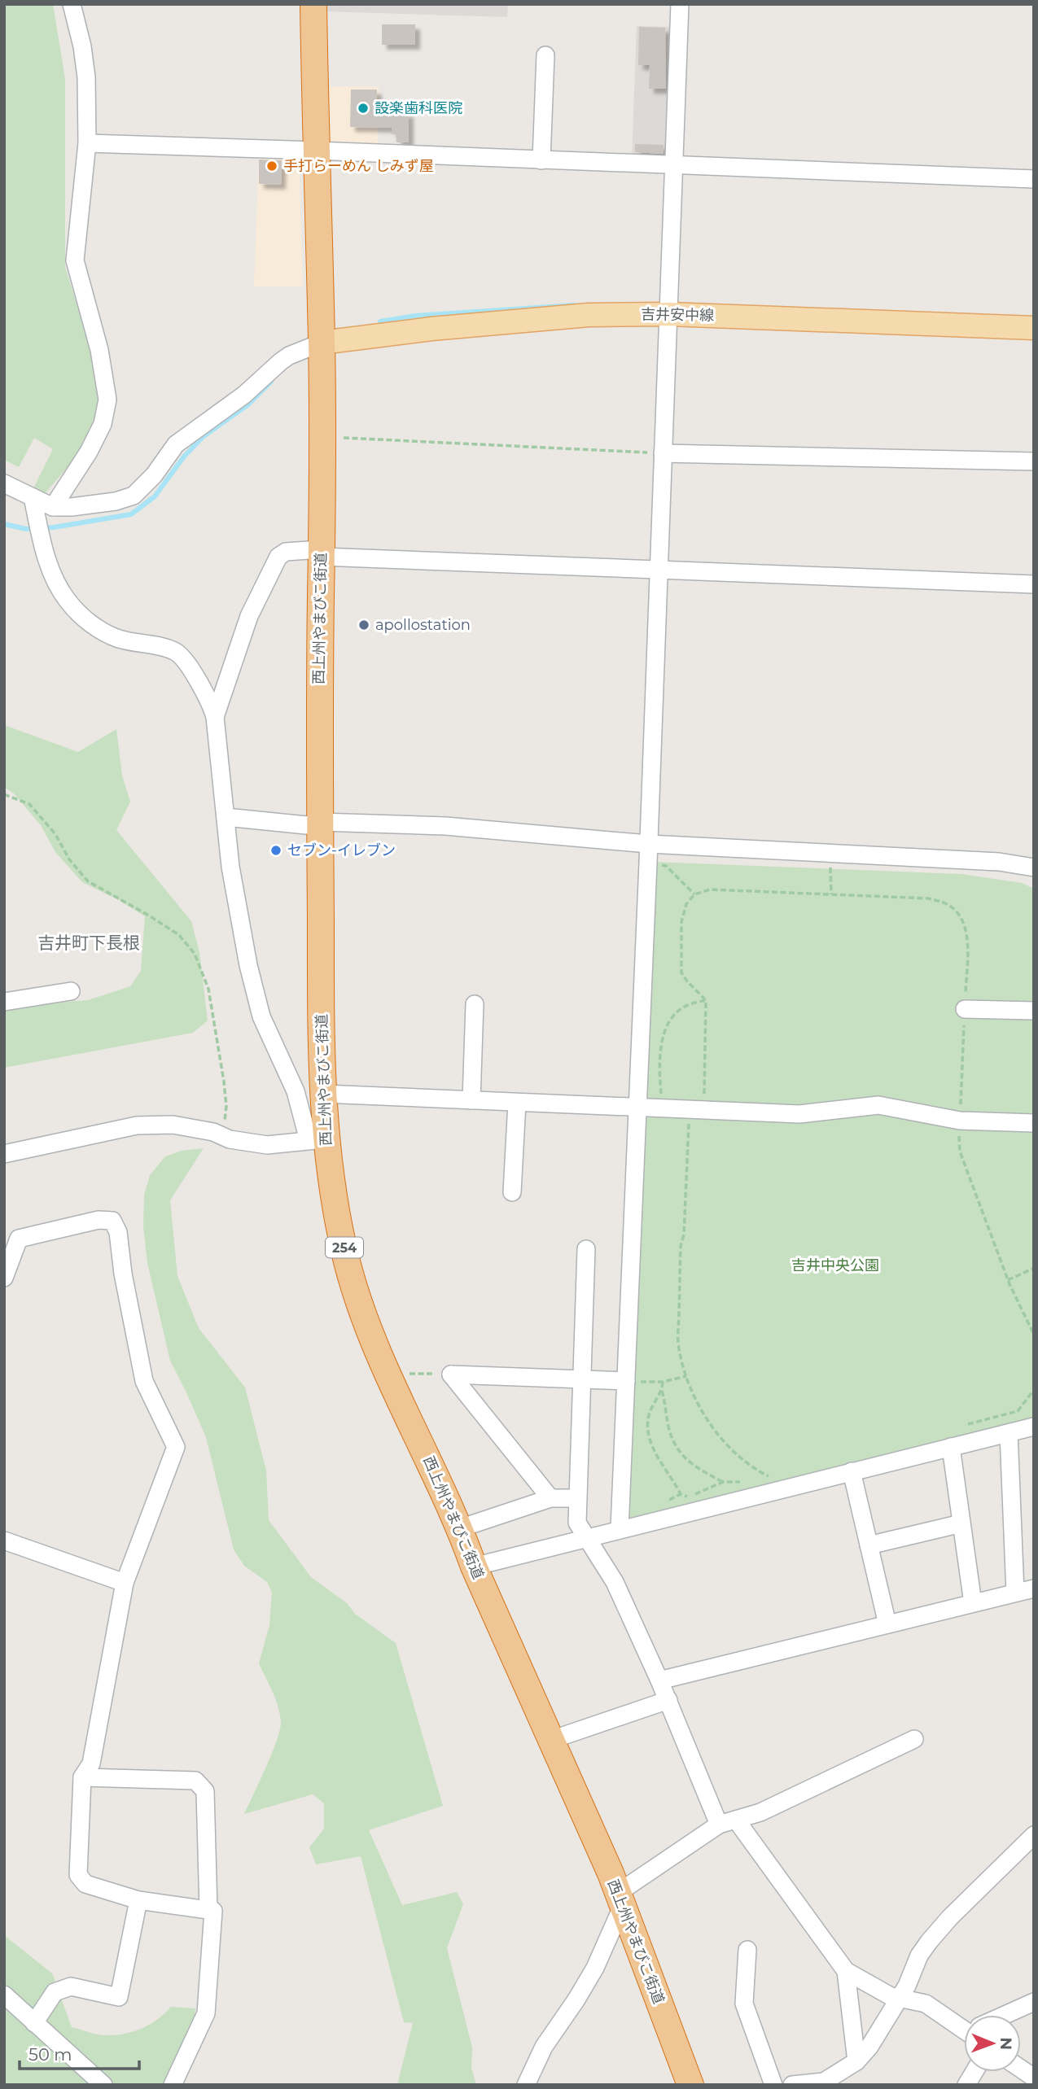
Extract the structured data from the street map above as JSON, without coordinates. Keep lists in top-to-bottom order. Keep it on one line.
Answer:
{"streets":{"highway":["西上州やまびこ街道","254"],"main road":["吉井安中線"]},"crossings":[["吉井安中線","西上州やまびこ街道"]],"districts":["吉井町下長根"],"parks":["吉井中央公園"],"places":["設楽歯科医院","手打らーめん しみず屋","apollostation","セブン-イレブン"],"scale_bar":"50 m","north":"right"}
